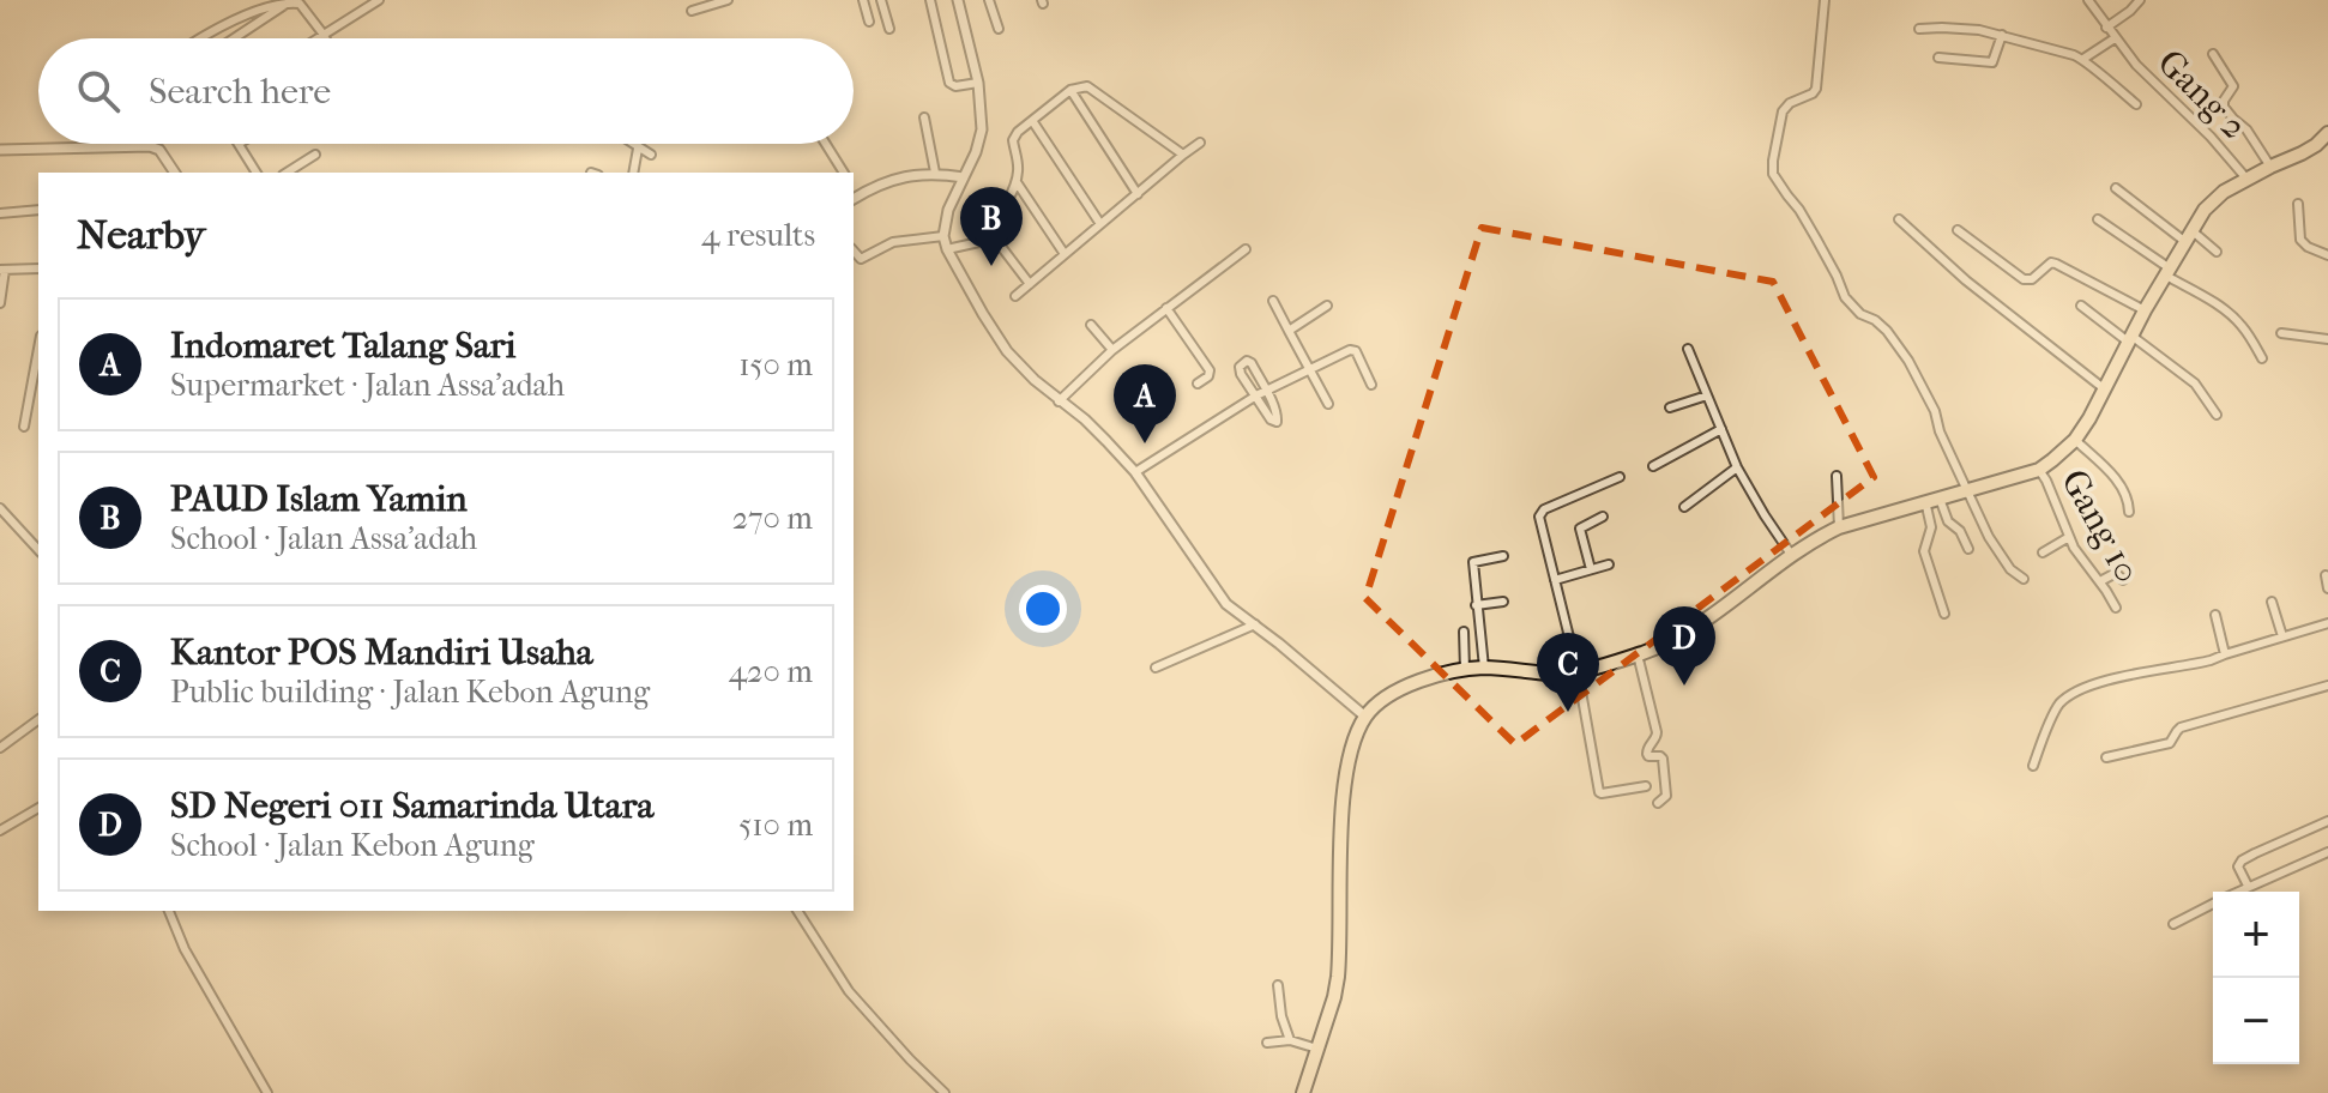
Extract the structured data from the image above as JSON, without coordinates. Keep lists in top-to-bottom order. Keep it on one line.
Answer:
{"streets":{"street":["Gang 2","Gang 10"]},"page":{"search":"Search here","heading":["Nearby","4 results"],"pins":["B","A","D","C"],"list":[{"mark":"A","name":"Indomaret Talang Sari","note":"Supermarket · Jalan Assa'adah","value":"150 m"},{"mark":"B","name":"PAUD Islam Yamin","note":"School · Jalan Assa'adah","value":"270 m"},{"mark":"C","name":"Kantor POS Mandiri Usaha","note":"Public building · Jalan Kebon Agung","value":"420 m"},{"mark":"D","name":"SD Negeri 011 Samarinda Utara","note":"School · Jalan Kebon Agung","value":"510 m"}],"map_buttons":["+","−"]}}
